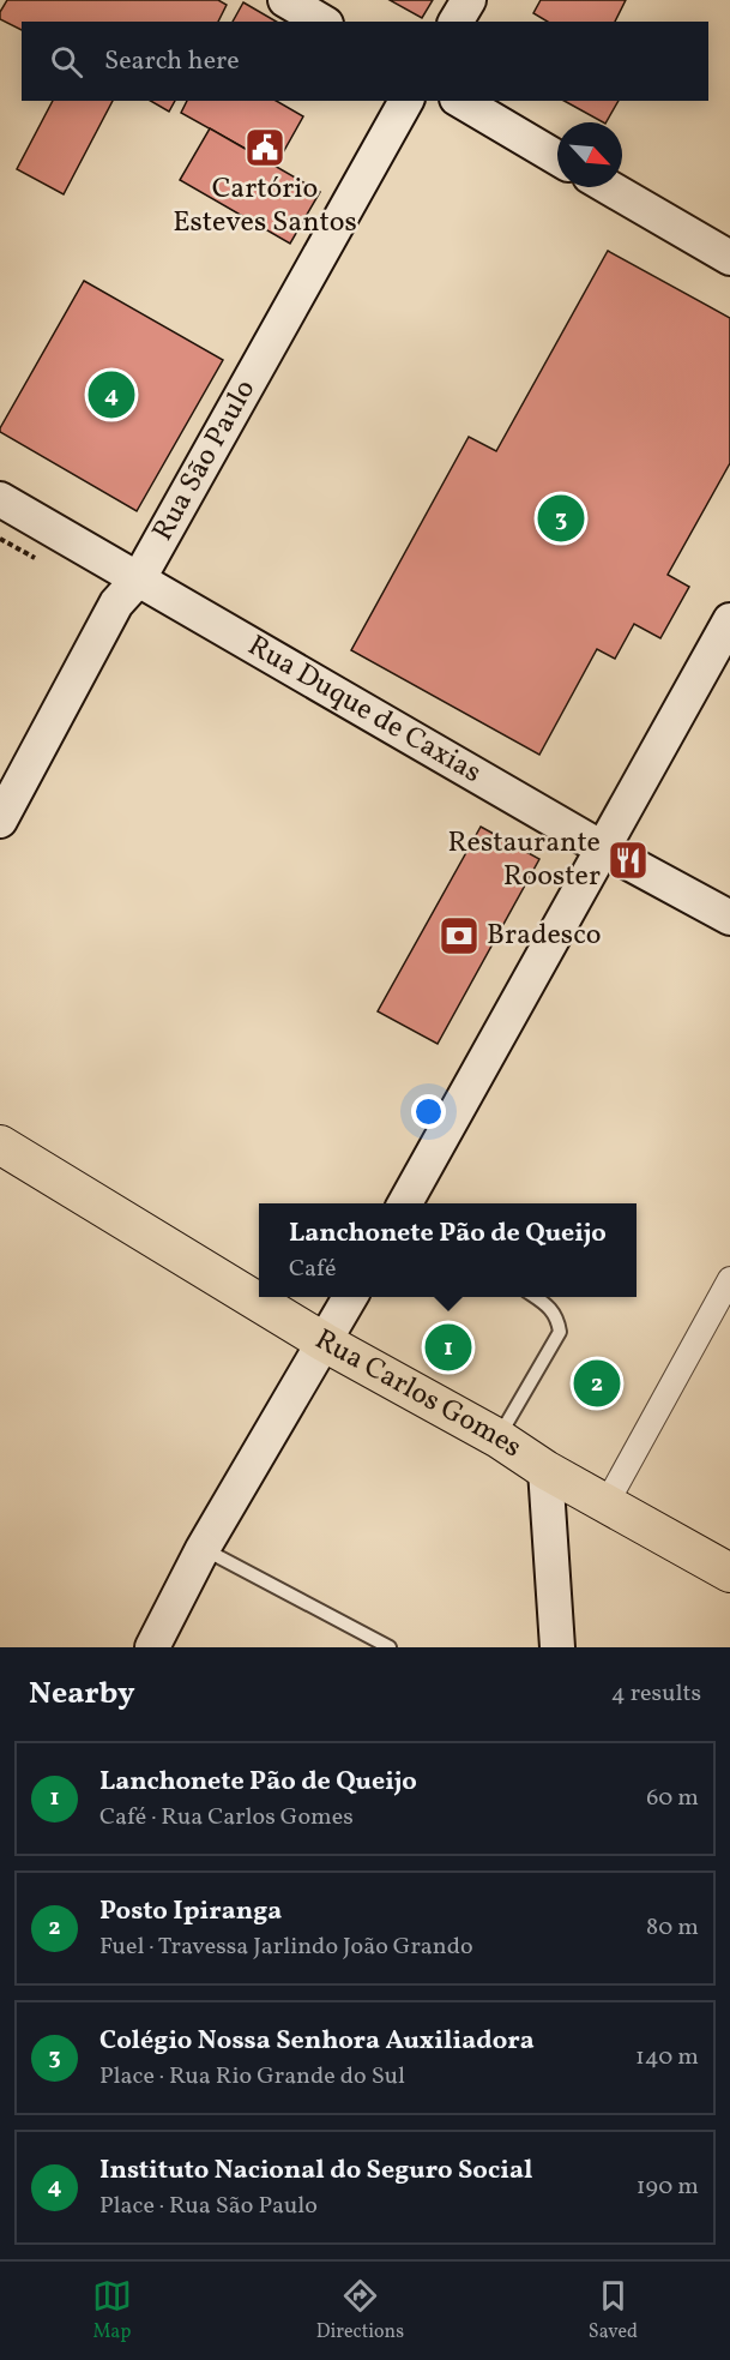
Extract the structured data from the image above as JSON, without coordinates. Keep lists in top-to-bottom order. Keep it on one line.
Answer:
{"streets":{"main road":["Rua São Paulo","Rua Duque de Caxias","Rua Carlos Gomes"]},"crossings":[["Rua São Paulo","Rua Duque de Caxias"]],"places":{"public building":["Cartório Esteves Santos"],"restaurant":["Restaurante Rooster"],"bank":["Bradesco"]},"north":"bottom right","page":{"search":"Search here","pins":["4","3","1","2"],"popup":["Lanchonete Pão de Queijo","Café"],"heading":["Nearby","4 results"],"list":[{"mark":"1","name":"Lanchonete Pão de Queijo","note":"Café · Rua Carlos Gomes","value":"60 m"},{"mark":"2","name":"Posto Ipiranga","note":"Fuel · Travessa Jarlindo João Grando","value":"80 m"},{"mark":"3","name":"Colégio Nossa Senhora Auxiliadora","note":"Place · Rua Rio Grande do Sul","value":"140 m"},{"mark":"4","name":"Instituto Nacional do Seguro Social","note":"Place · Rua São Paulo","value":"190 m"}],"nav":["Map","Directions","Saved"]}}
